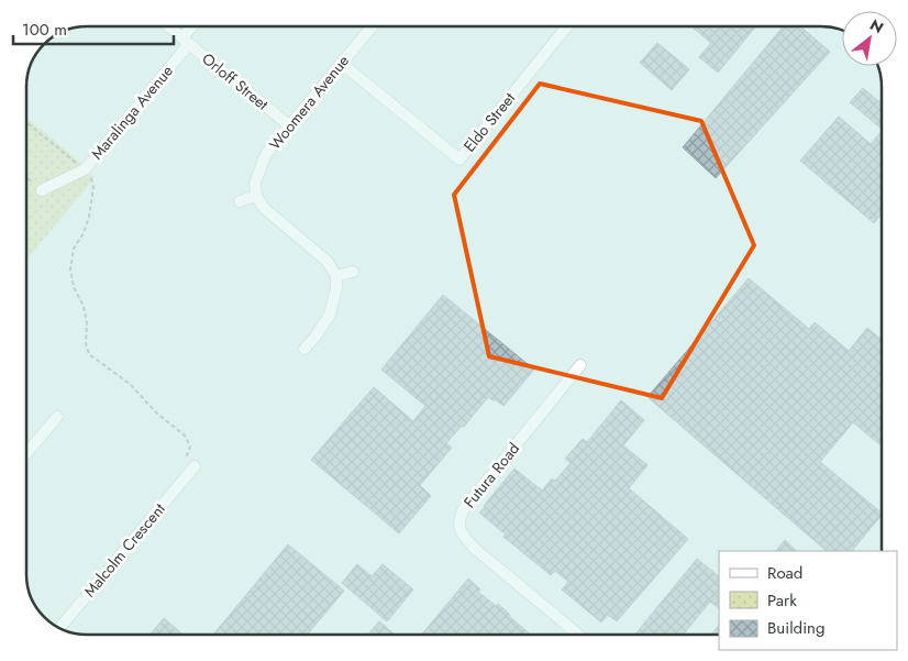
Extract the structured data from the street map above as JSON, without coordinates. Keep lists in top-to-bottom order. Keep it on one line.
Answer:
{"streets":{"street":["Orloff Street","Woomera Avenue","Maralinga Avenue","Eldo Street","Futura Road","Malcolm Crescent"]},"crossings":[["Orloff Street","Woomera Avenue"],["Orloff Street","Maralinga Avenue"],["Woomera Avenue","Eldo Street"]],"legend":["Road","Park","Building"],"scale_bar":"100 m","north":"top right"}
